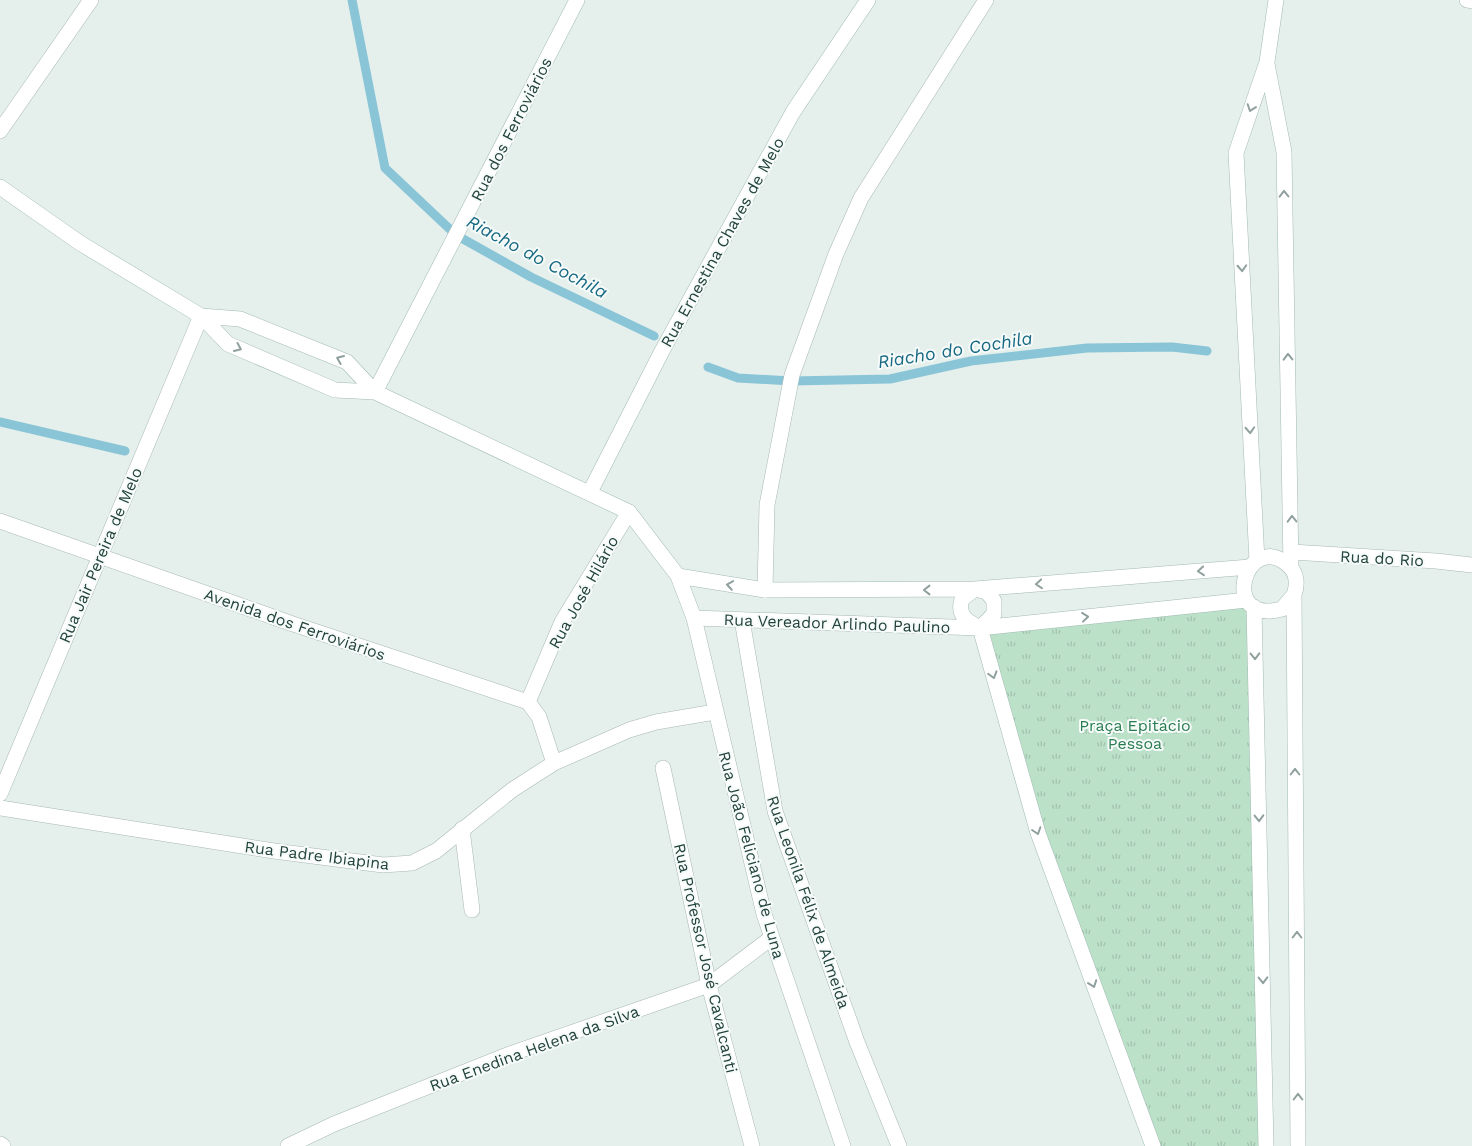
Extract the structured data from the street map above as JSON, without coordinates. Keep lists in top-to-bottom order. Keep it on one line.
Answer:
{"streets":{"street":["Rua dos Ferroviários","Rua Ernestina Chaves de Melo","Rua Jair Pereira de Melo","Rua do Rio","Rua José Hilário","Rua Vereador Arlindo Paulino","Avenida dos Ferroviários","Rua Padre Ibiapina","Rua João Feliciano de Luna","Rua Leonila Félix de Almeida","Rua Professor José Cavalcanti","Rua Enedina Helena da Silva"]},"crossings":[["Rua Jair Pereira de Melo","Avenida dos Ferroviários"],["Rua José Hilário","Avenida dos Ferroviários"],["Rua José Hilário","Rua João Feliciano de Luna"],["Rua Vereador Arlindo Paulino","Rua João Feliciano de Luna"],["Rua Vereador Arlindo Paulino","Rua Leonila Félix de Almeida"],["Rua Padre Ibiapina","Rua João Feliciano de Luna"],["Rua João Feliciano de Luna","Rua Enedina Helena da Silva"],["Rua Professor José Cavalcanti","Rua Enedina Helena da Silva"]],"water":["Riacho do Cochila"],"parks":["Praça Epitácio Pessoa"]}
